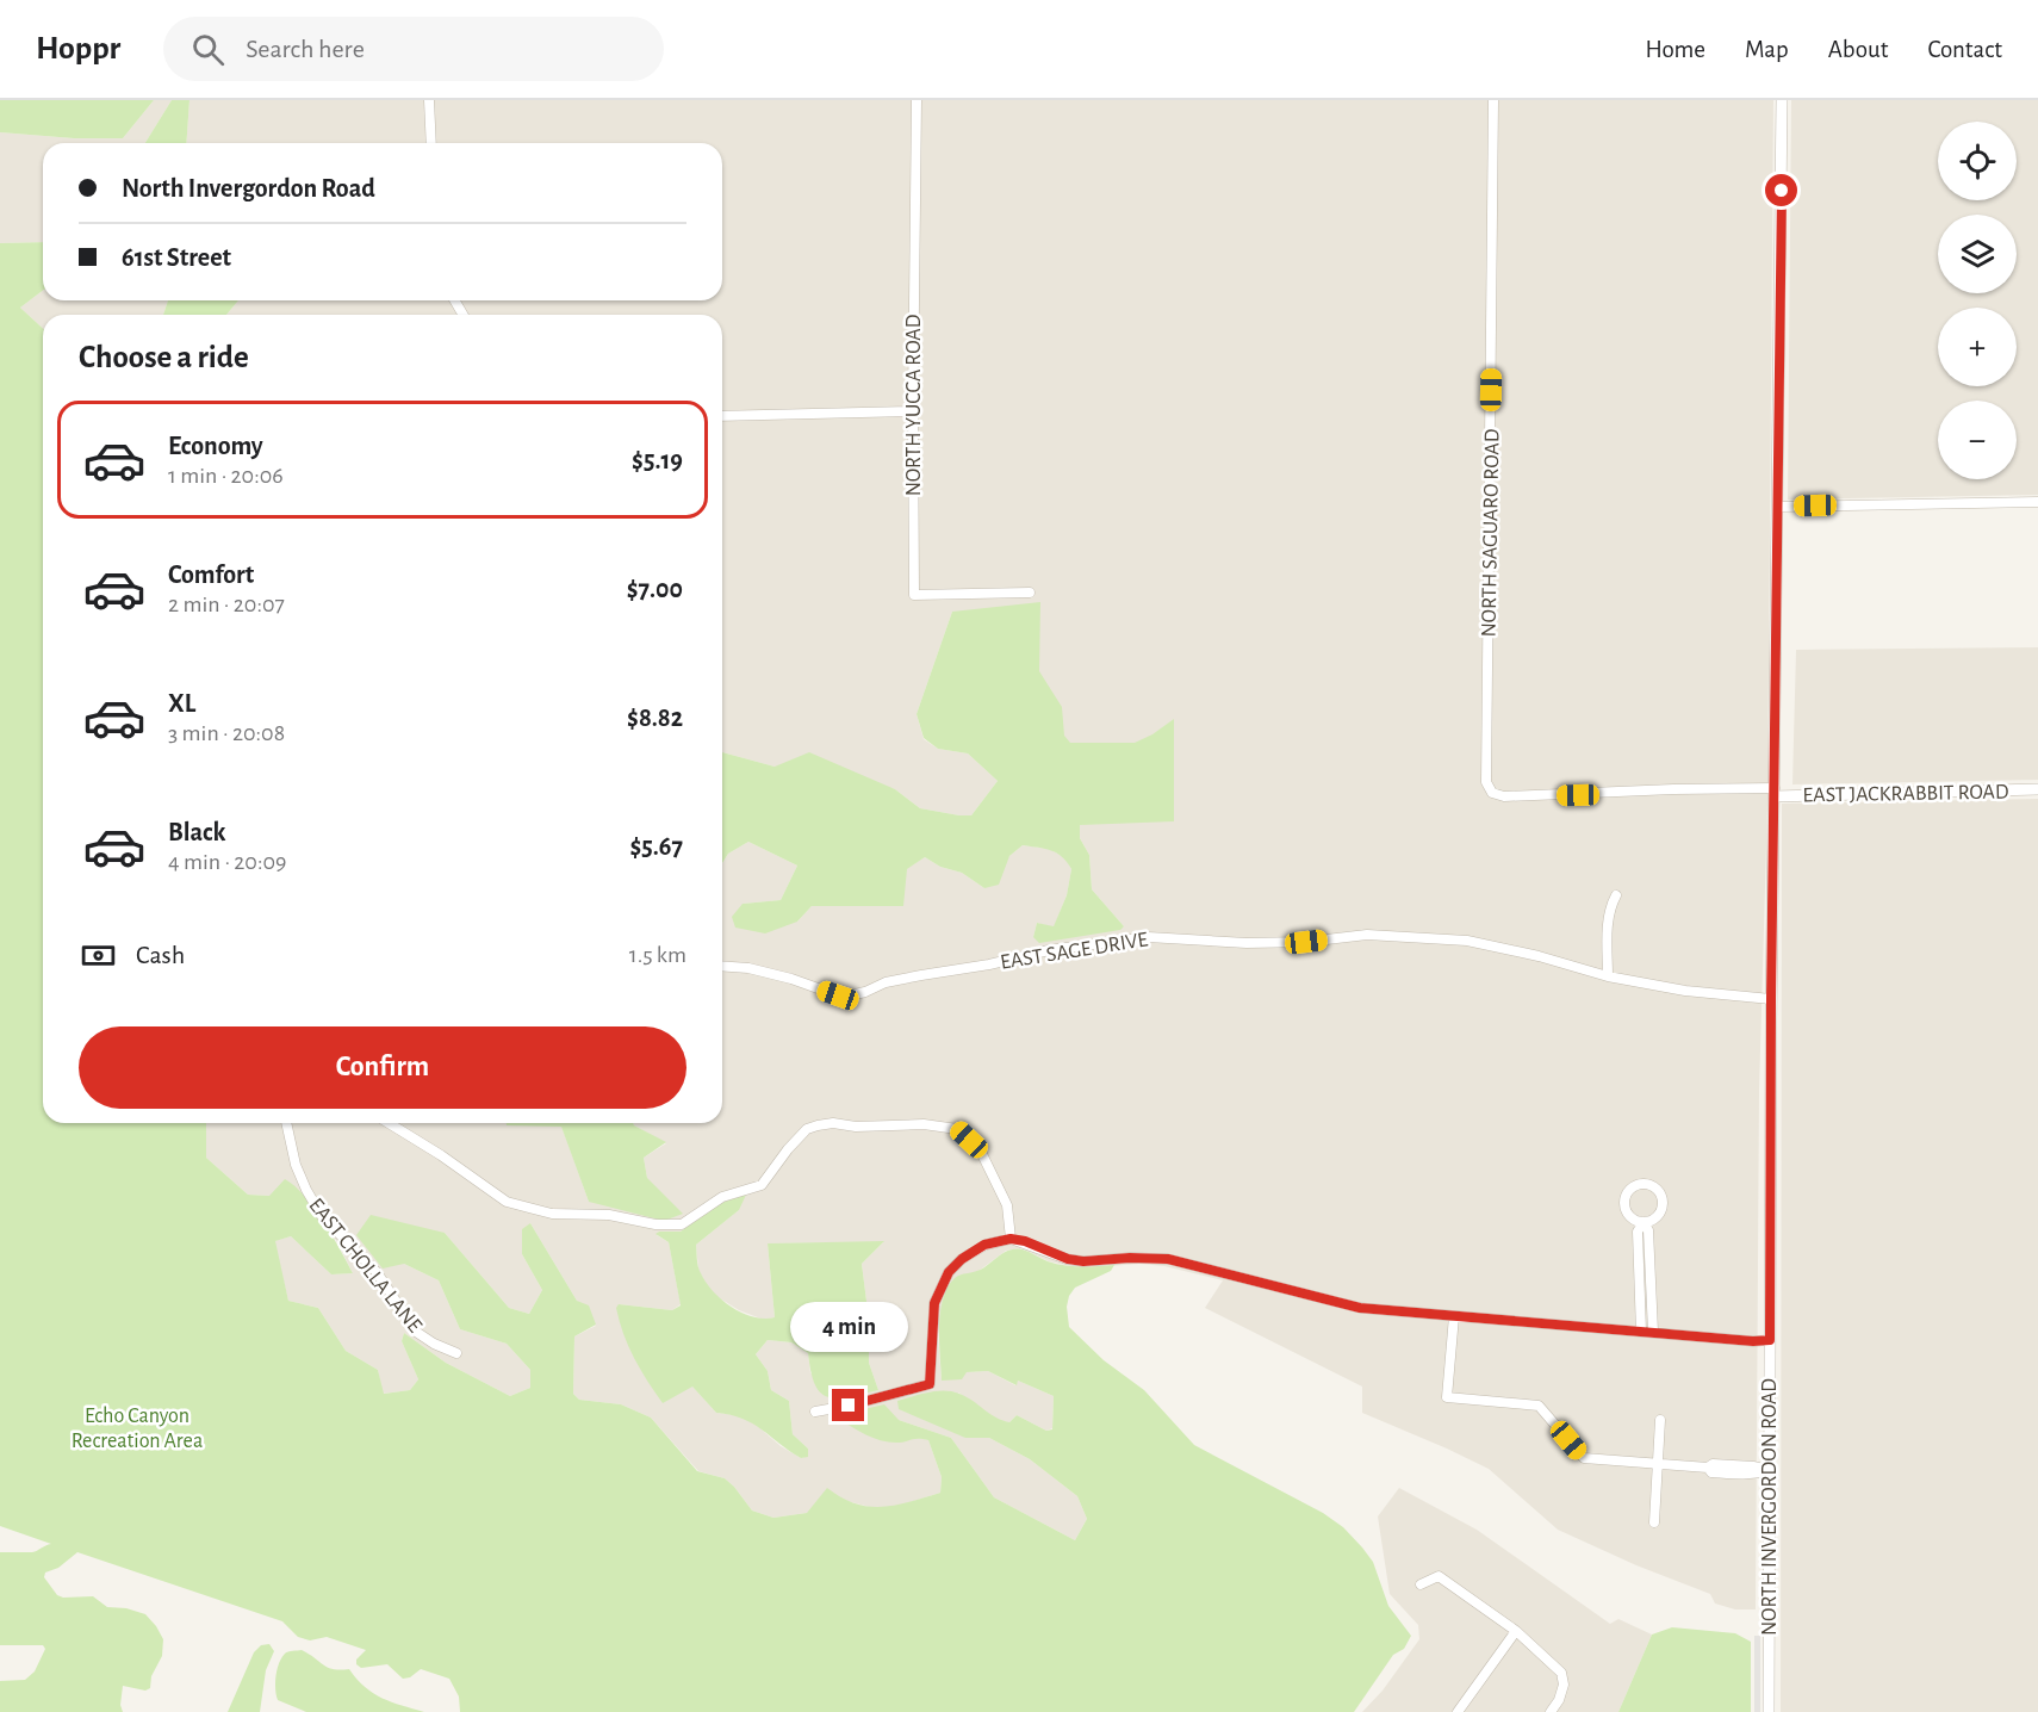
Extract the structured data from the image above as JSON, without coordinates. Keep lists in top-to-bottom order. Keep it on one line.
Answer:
{"streets":{"street":["NORTH YUCCA ROAD","NORTH SAGUARO ROAD","EAST JACKRABBIT ROAD","EAST SAGE DRIVE","EAST CHOLLA LANE","NORTH INVERGORDON ROAD"]},"crossings":[["NORTH SAGUARO ROAD","EAST JACKRABBIT ROAD"],["EAST JACKRABBIT ROAD","NORTH INVERGORDON ROAD"],["EAST SAGE DRIVE","NORTH INVERGORDON ROAD"]],"parks":["Echo Canyon Recreation Area"],"page":{"header":"Hoppr","search":"Search here","nav":["Home","Map","About","Contact"],"map_buttons":["+","−"],"banner":["North Invergordon Road","61st Street"],"heading":"Choose a ride","list":[{"name":"Economy","note":"1 min · 20:06","value":"$5.19"},{"name":"Comfort","note":"2 min · 20:07","value":"$7.00"},{"name":"XL","note":"3 min · 20:08","value":"$8.82"},{"name":"Black","note":"4 min · 20:09","value":"$5.67"}],"pay":["Cash","1.5 km"],"buttons":"Confirm","bubble":"4 min"}}
